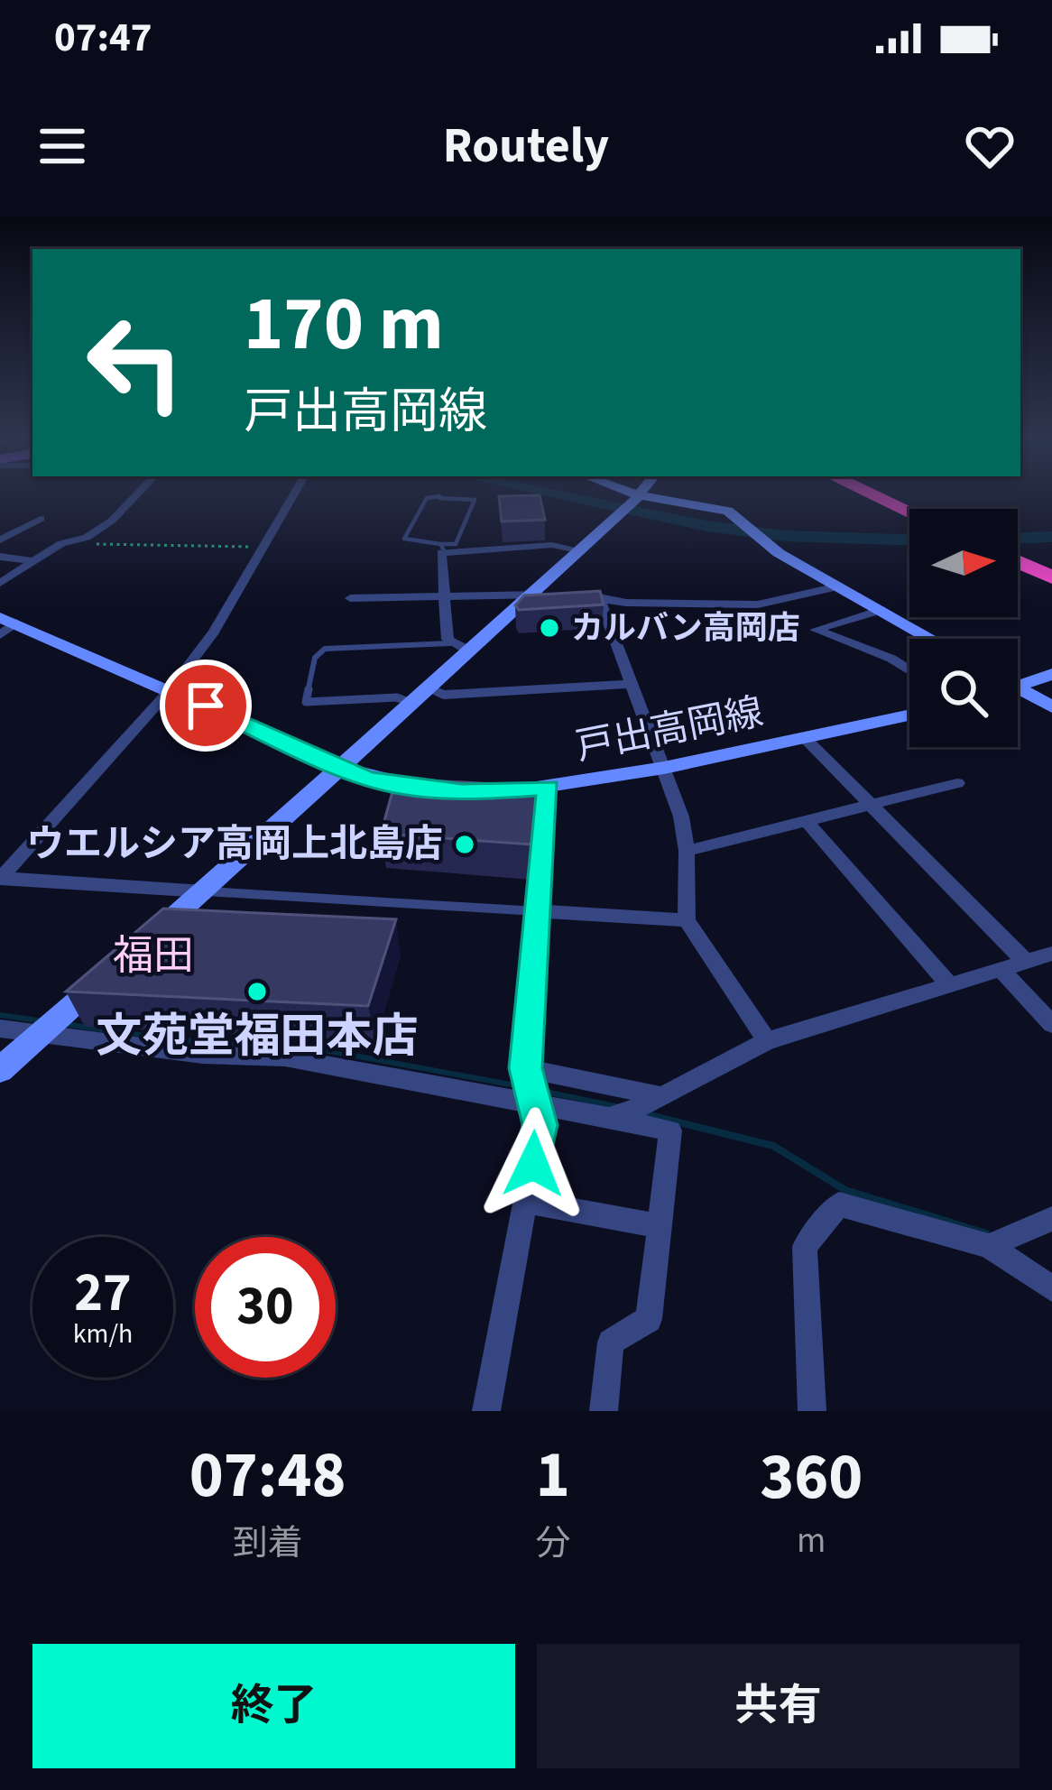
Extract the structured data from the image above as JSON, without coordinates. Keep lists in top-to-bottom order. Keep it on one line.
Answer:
{"streets":{"main road":["戸出高岡線"]},"districts":["福田"],"places":["カルバン高岡店","ウエルシア高岡上北島店","文苑堂福田本店"],"north":"right","page":{"status":"07:47","header":"Routely","turn":["170 m","戸出高岡線"],"speed":"27 km/h","limit":"30","eta":["07:48","到着","1","分","360","m"],"buttons":["終了","共有"]}}
